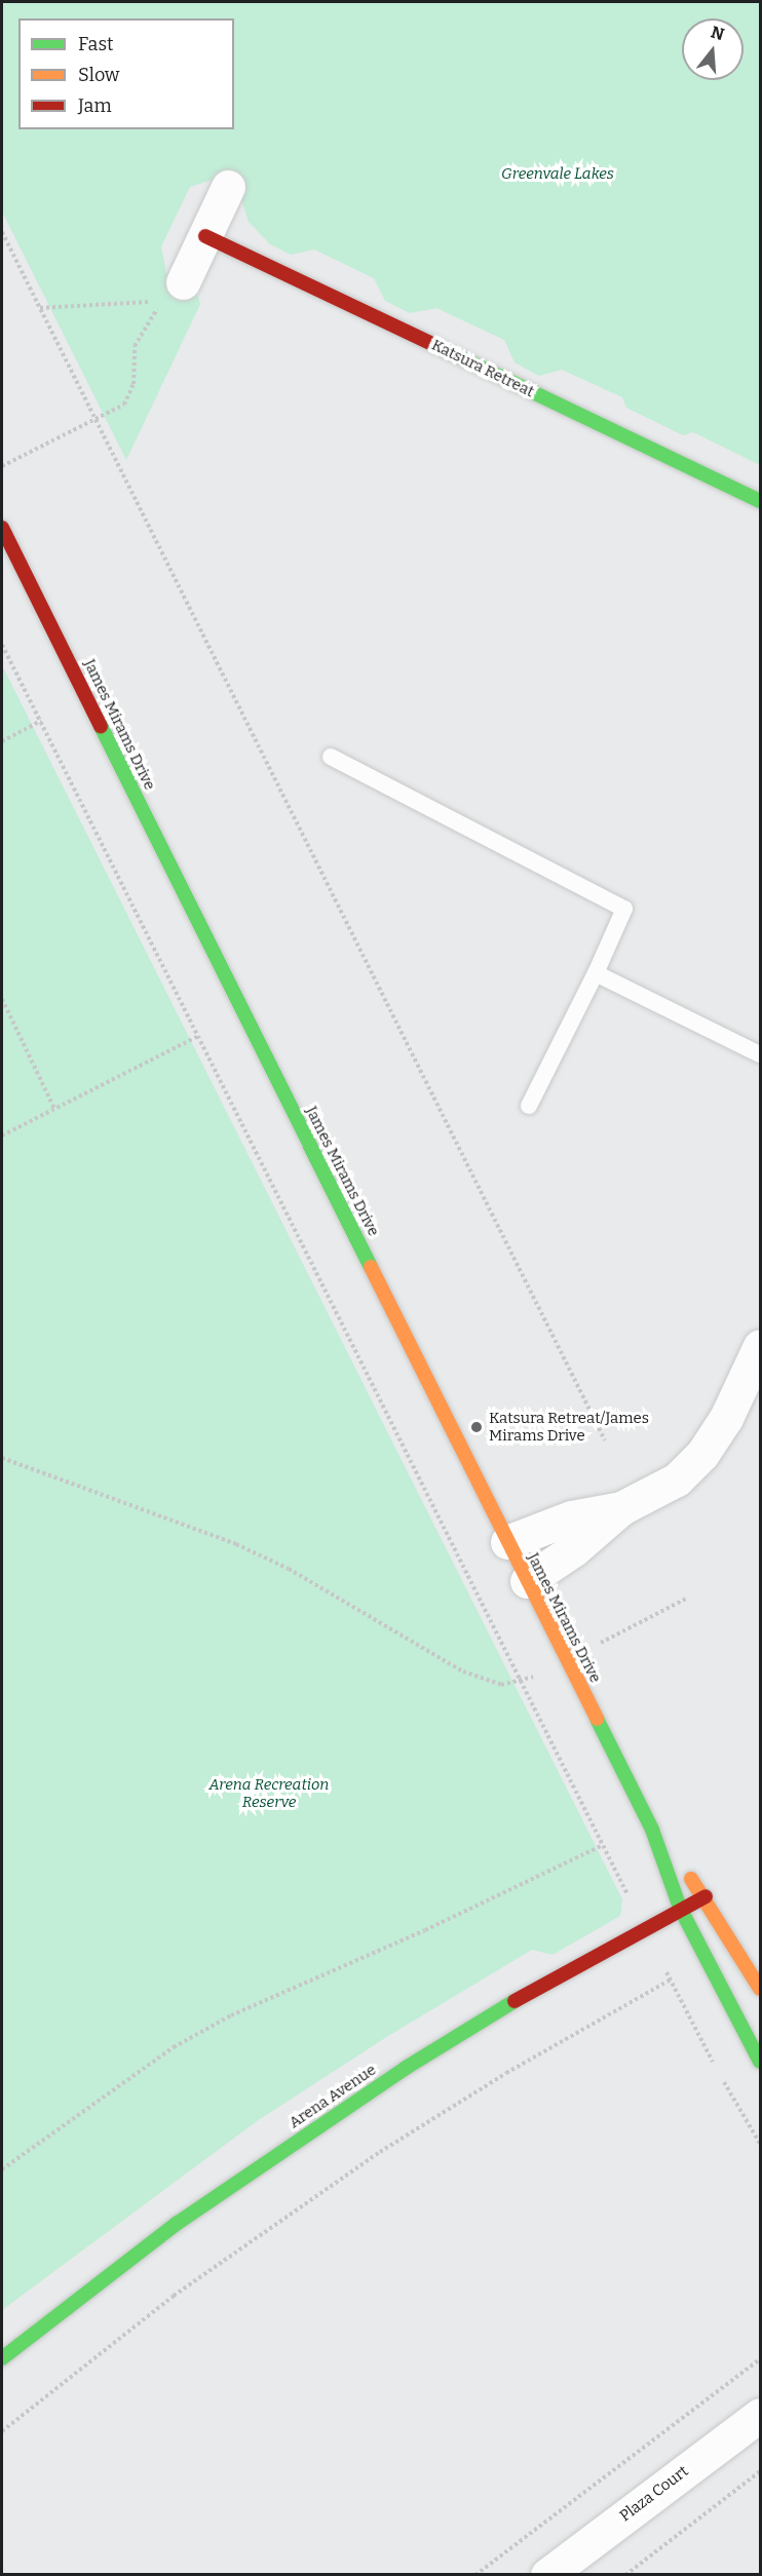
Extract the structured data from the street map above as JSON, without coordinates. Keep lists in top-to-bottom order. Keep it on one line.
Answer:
{"streets":{"street":["Katsura Retreat","James Mirams Drive","Arena Avenue","Plaza Court"]},"crossings":[["James Mirams Drive","Arena Avenue"]],"parks":["Greenvale Lakes","Arena Recreation Reserve"],"places":["Katsura Retreat/James Mirams Drive"],"legend":["Fast","Slow","Jam"],"north":"top"}
